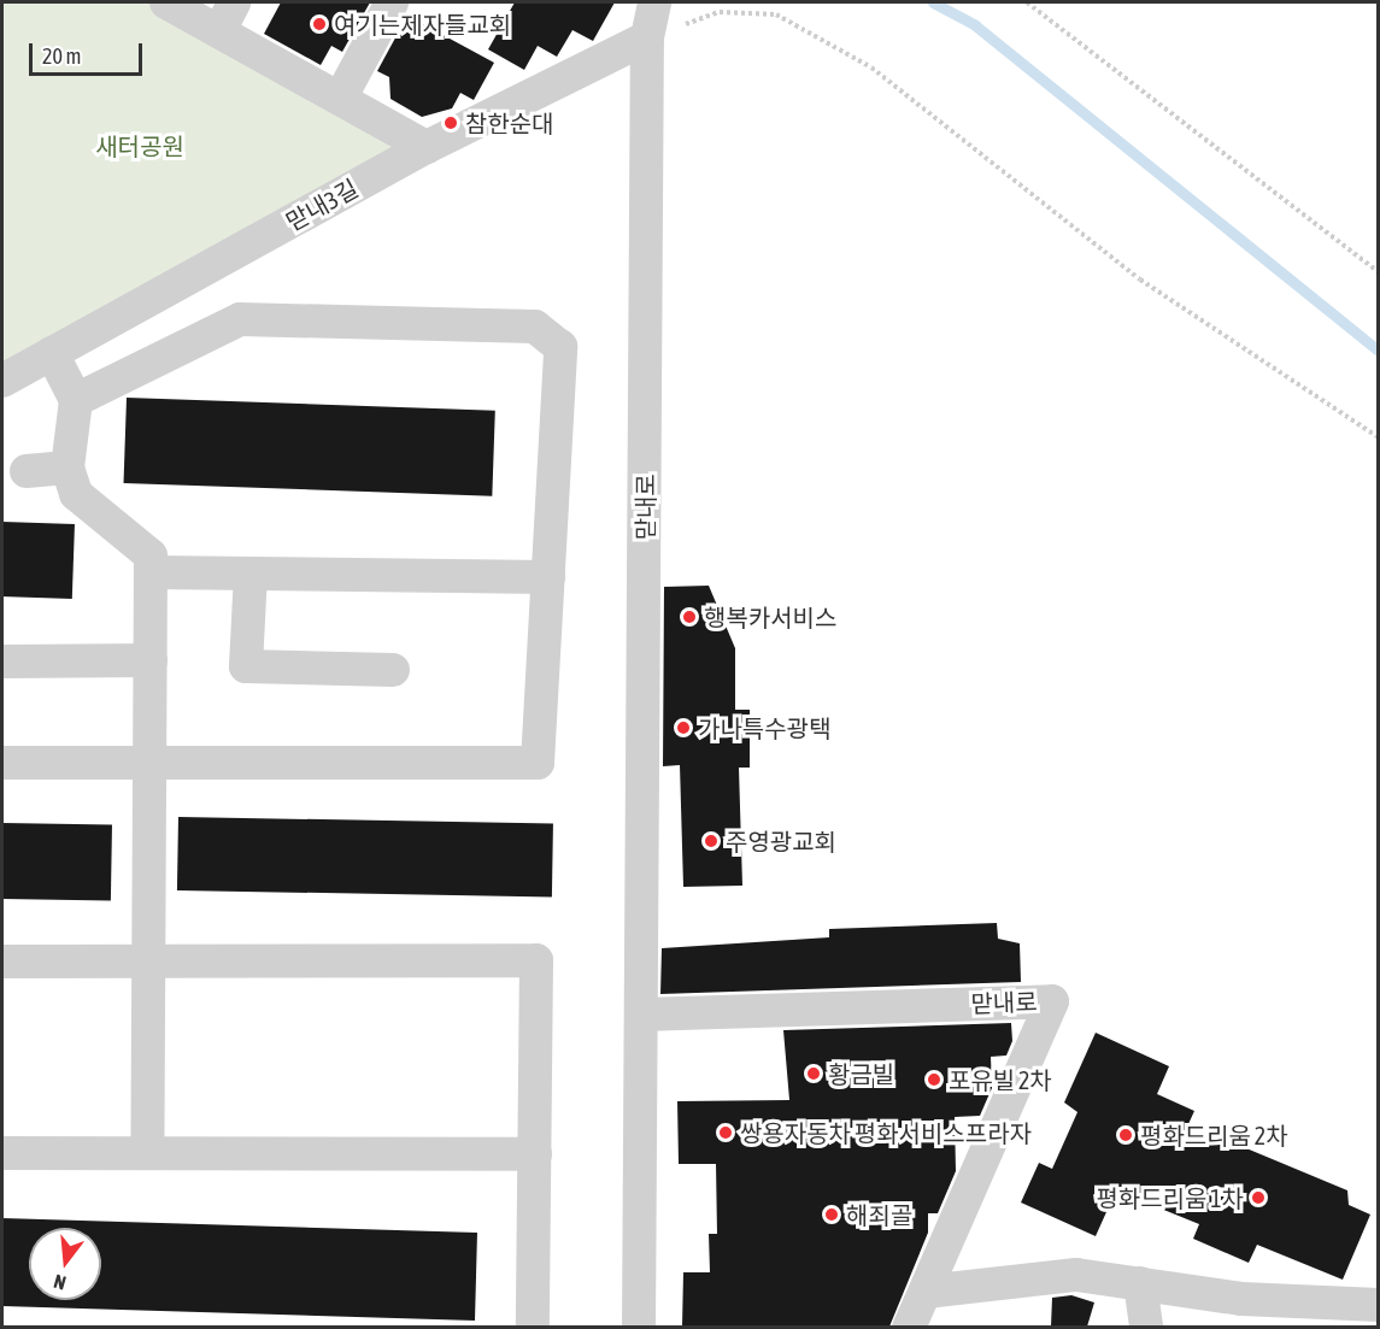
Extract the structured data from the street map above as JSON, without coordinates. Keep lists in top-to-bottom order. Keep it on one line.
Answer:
{"streets":{"street":["맏내3길","맏내로"]},"crossings":[["맏내3길","맏내로"]],"parks":["새터공원"],"places":["여기는제자들교회","참한순대","행복카서비스","가나특수광택","주영광교회","황금빌","포유빌 2차","쌍용자동차 평화서비스프라자","평화드리움 2차","평화드리움 1차","해죄골"],"scale_bar":"20 m","north":"bottom"}
